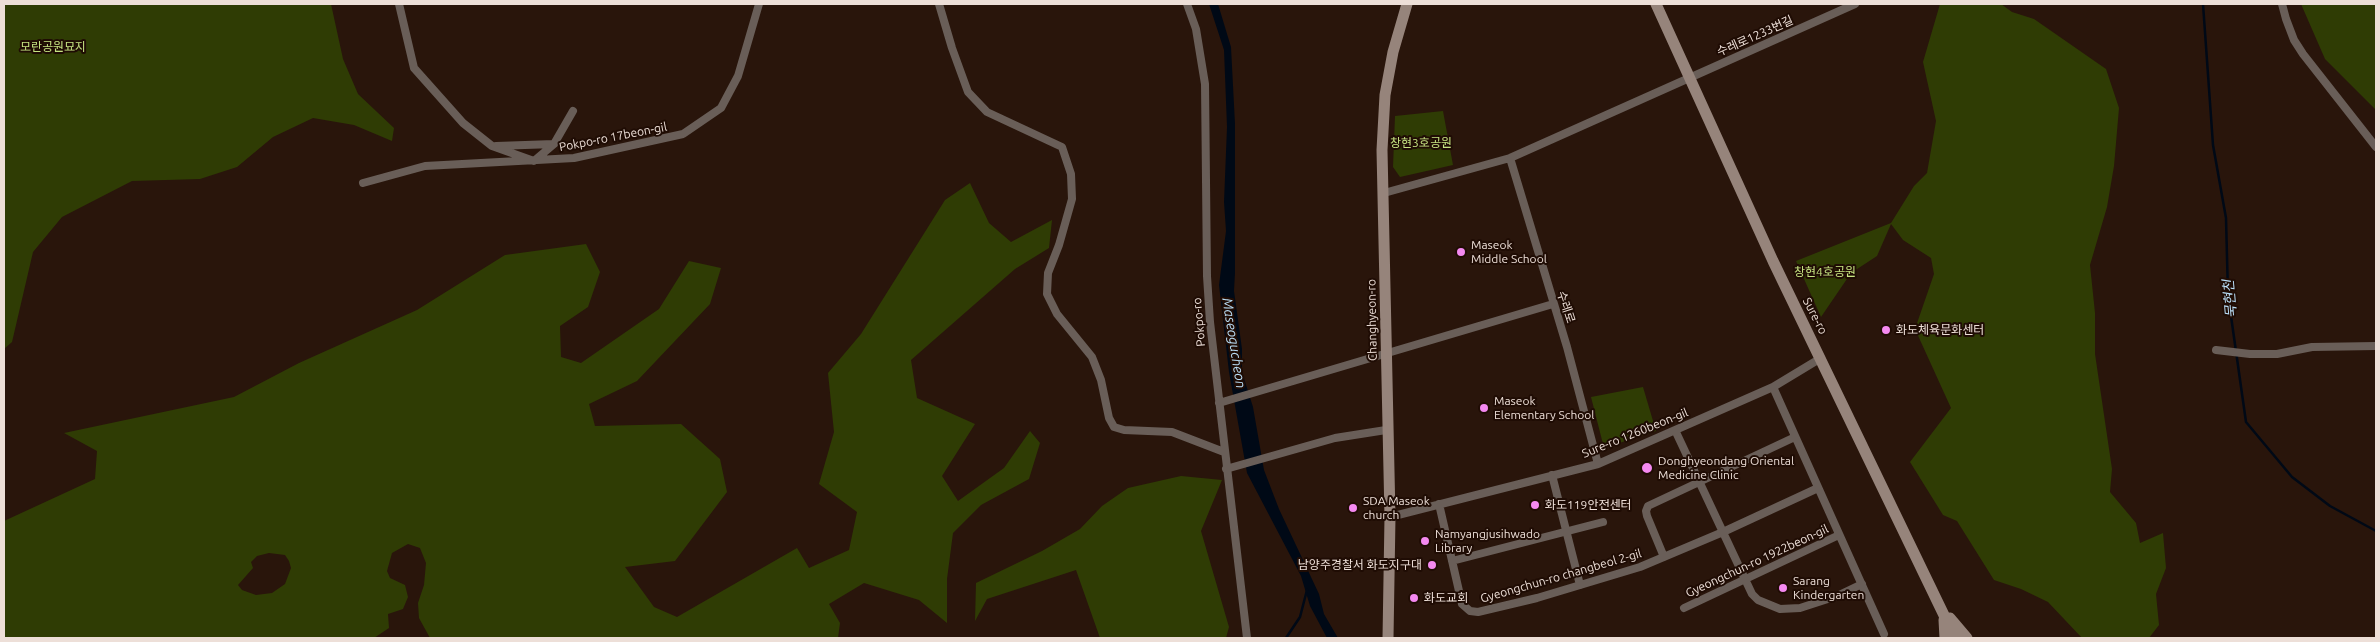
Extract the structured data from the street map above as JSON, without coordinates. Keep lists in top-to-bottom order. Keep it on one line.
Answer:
{"streets":{"street":["수레로1233번길","Pokpo-ro 17beon-gil","수레로","Sure-ro","Changhyeon-ro","Pokpo-ro","Sure-ro 1260beon-gil","Gyeongchun-ro 1922beon-gil","Gyeongchun-ro changbeol 2-gil"]},"crossings":[["수레로1233번길","Sure-ro"],["수레로","Sure-ro 1260beon-gil"],["Sure-ro","Sure-ro 1260beon-gil"],["Changhyeon-ro","Sure-ro 1260beon-gil"],["Sure-ro 1260beon-gil","Gyeongchun-ro 1922beon-gil"],["Sure-ro 1260beon-gil","Gyeongchun-ro changbeol 2-gil"],["Gyeongchun-ro 1922beon-gil","Gyeongchun-ro changbeol 2-gil"]],"water":["묵현천","Maseogucheon"],"parks":["모란공원묘지","창현3호공원","창현4호공원"],"places":["Maseok Middle School","화도체육문화센터","Maseok Elementary School","Donghyeondang Oriental Medicine Clinic","화도119안전센터","SDA Maseok church","Namyangjusihwado Library","남양주경찰서 화도지구대","Sarang Kindergarten","화도교회"]}
